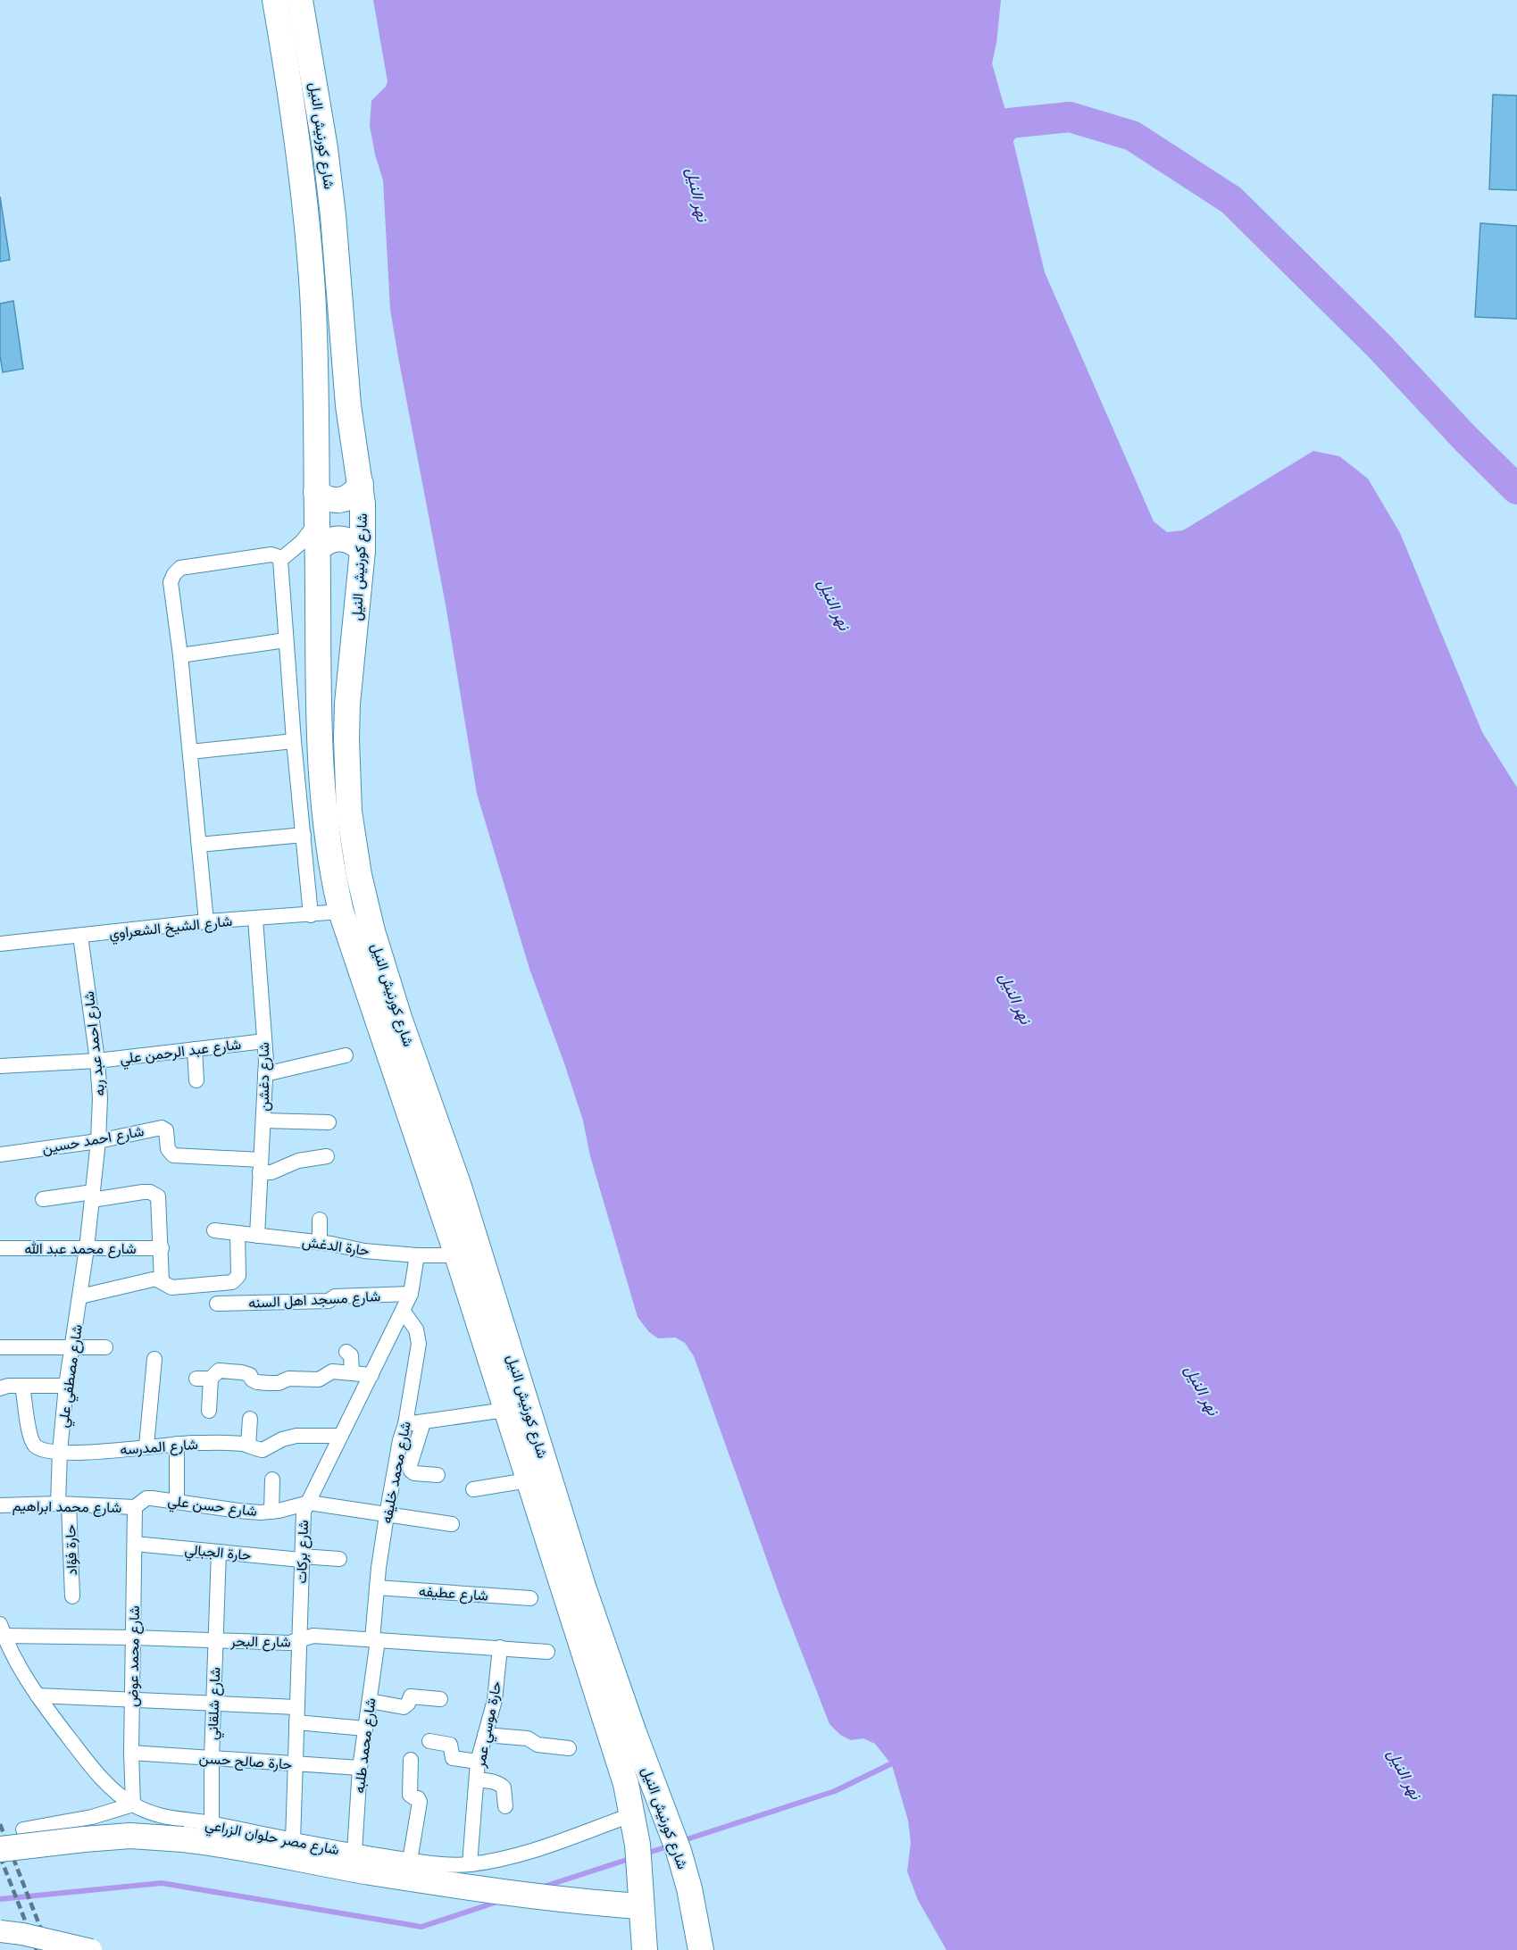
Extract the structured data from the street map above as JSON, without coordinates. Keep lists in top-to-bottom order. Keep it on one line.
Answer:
{"streets":{"highway":["شارع كورنيش النيل"],"street":["شارع الشيخ الشعراوي","شارع احمد عبد ربه","شارع عبد الرحمن علي","شارع دغشن","شارع احمد حسين","حارة الدغش","شارع محمد عبد الله","شارع مسجد اهل السنه","شارع مصطفي علي","شارع المدرسه","شارع محمد خليفه","شارع حسن علي","شارع محمد ابراهيم","حارة فؤاد","حارة الجبالي","شارع بركات","شارع عطيفه","شارع البحر","شارع محمد عوض","شارع شلقاني","حارة موسي عمر","شارع محمد طلبه","حارة صالح حسن","شارع مصر حلوان الزراعي"]},"crossings":[["شارع كورنيش النيل","شارع الشيخ الشعراوي"],["شارع كورنيش النيل","حارة الدغش"],["شارع كورنيش النيل","شارع مصر حلوان الزراعي"],["شارع الشيخ الشعراوي","شارع احمد عبد ربه"],["شارع الشيخ الشعراوي","شارع دغشن"],["شارع احمد عبد ربه","شارع عبد الرحمن علي"],["شارع احمد عبد ربه","شارع احمد حسين"],["شارع احمد عبد ربه","شارع محمد عبد الله"],["شارع احمد عبد ربه","شارع مصطفي علي"],["شارع عبد الرحمن علي","شارع دغشن"],["شارع دغشن","شارع احمد حسين"],["شارع دغشن","حارة الدغش"],["حارة الدغش","شارع بركات"],["شارع محمد عبد الله","شارع مصطفي علي"],["شارع مسجد اهل السنه","شارع بركات"],["شارع مصطفي علي","شارع المدرسه"],["شارع مصطفي علي","شارع محمد ابراهيم"],["شارع مصطفي علي","حارة فؤاد"],["شارع المدرسه","شارع بركات"],["شارع محمد خليفه","شارع حسن علي"],["شارع محمد خليفه","شارع بركات"],["شارع محمد خليفه","شارع عطيفه"],["شارع محمد خليفه","شارع البحر"],["شارع محمد خليفه","شارع محمد طلبه"],["شارع حسن علي","شارع محمد ابراهيم"],["شارع حسن علي","شارع بركات"],["شارع حسن علي","شارع محمد عوض"],["شارع محمد ابراهيم","حارة فؤاد"],["شارع محمد ابراهيم","شارع محمد عوض"],["حارة الجبالي","شارع بركات"],["حارة الجبالي","شارع محمد عوض"],["حارة الجبالي","شارع شلقاني"],["شارع بركات","شارع البحر"],["شارع بركات","حارة صالح حسن"],["شارع بركات","شارع مصر حلوان الزراعي"],["شارع البحر","شارع محمد عوض"],["شارع البحر","شارع شلقاني"],["شارع البحر","حارة موسي عمر"],["شارع البحر","شارع محمد طلبه"],["شارع البحر","شارع مصر حلوان الزراعي"],["شارع محمد عوض","حارة صالح حسن"],["شارع محمد عوض","شارع مصر حلوان الزراعي"],["شارع شلقاني","حارة صالح حسن"],["شارع شلقاني","شارع مصر حلوان الزراعي"],["حارة موسي عمر","شارع مصر حلوان الزراعي"],["شارع محمد طلبه","حارة صالح حسن"],["شارع محمد طلبه","شارع مصر حلوان الزراعي"]],"water":["نهر النيل"]}
